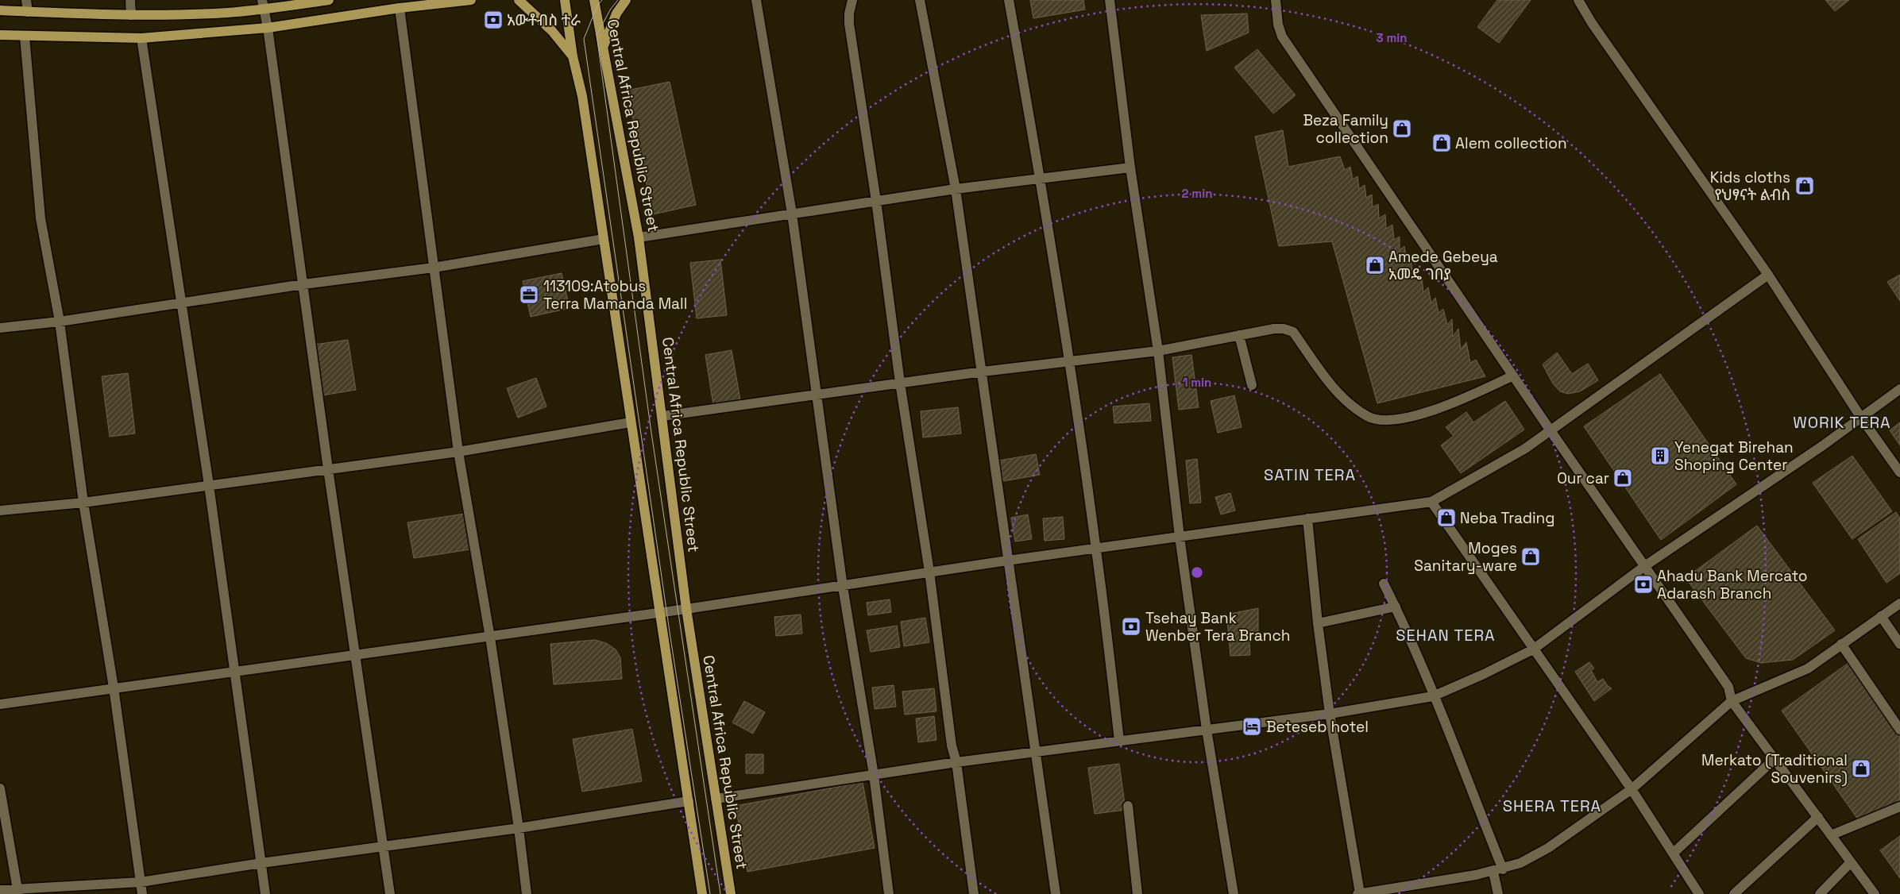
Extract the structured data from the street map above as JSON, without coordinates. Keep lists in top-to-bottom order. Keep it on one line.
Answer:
{"streets":{"main road":["Central Africa Republic Street"]},"districts":["WORIK TERA","SATIN TERA","SEHAN TERA","SHERA TERA"],"places":{"bank":["አውቶብስ ተራ","Ahadu Bank Mercato Adarash Branch","Tsehay Bank Wenber Tera Branch"],"shop":["Beza Family collection","Alem collection","Kids cloths የህፃናት ልብስ","Amede Gebeya አመዴ ገበያ","Our car","Neba Trading","Moges Sanitary-ware","Merkato (Traditional Souvenirs)"],"office":["113109:Atobus Terra Mamanda Mall"],"building":["Yenegat Birehan Shoping Center"],"hotel":["Beteseb hotel"]},"rings":["3 min","2 min","1 min"]}
